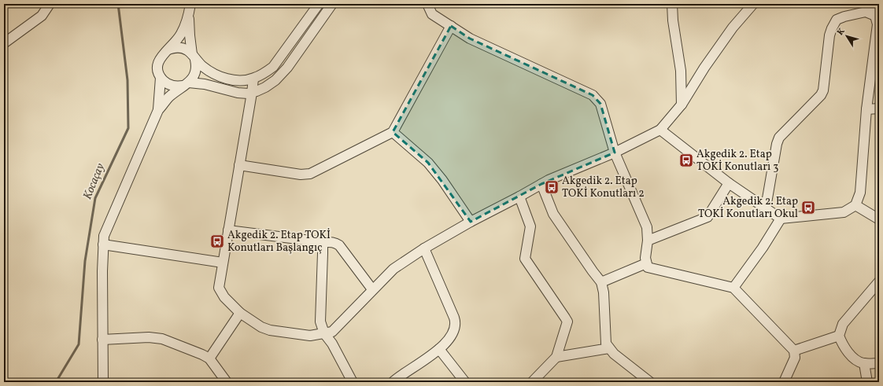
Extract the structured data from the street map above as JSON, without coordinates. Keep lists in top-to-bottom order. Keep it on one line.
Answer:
{"water":["Kocaçay"],"places":{"bus stop":["Akgedik 2. Etap TOKİ Konutları 3","Akgedik 2. Etap TOKİ Konutları 2","Akgedik 2. Etap TOKİ Konutları Okul","Akgedik 2. Etap TOKİ Konutları Başlangıç"]},"north":"top left"}
